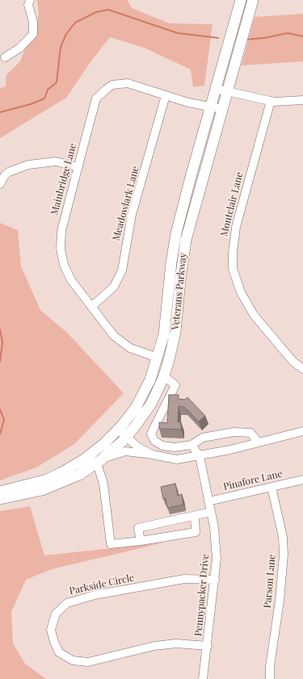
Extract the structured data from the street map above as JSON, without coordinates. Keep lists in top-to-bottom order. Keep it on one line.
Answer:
{"streets":{"main road":["Veterans Parkway"],"street":["Mainbridge Lane","Meadowlark Lane","Montclair Lane","Pinafore Lane","Parson Lane","Parkside Circle","Pennypacker Drive"]},"crossings":[["Mainbridge Lane","Meadowlark Lane"],["Mainbridge Lane","Veterans Parkway"],["Pinafore Lane","Parson Lane"],["Pinafore Lane","Pennypacker Drive"],["Parkside Circle","Pennypacker Drive"]]}
